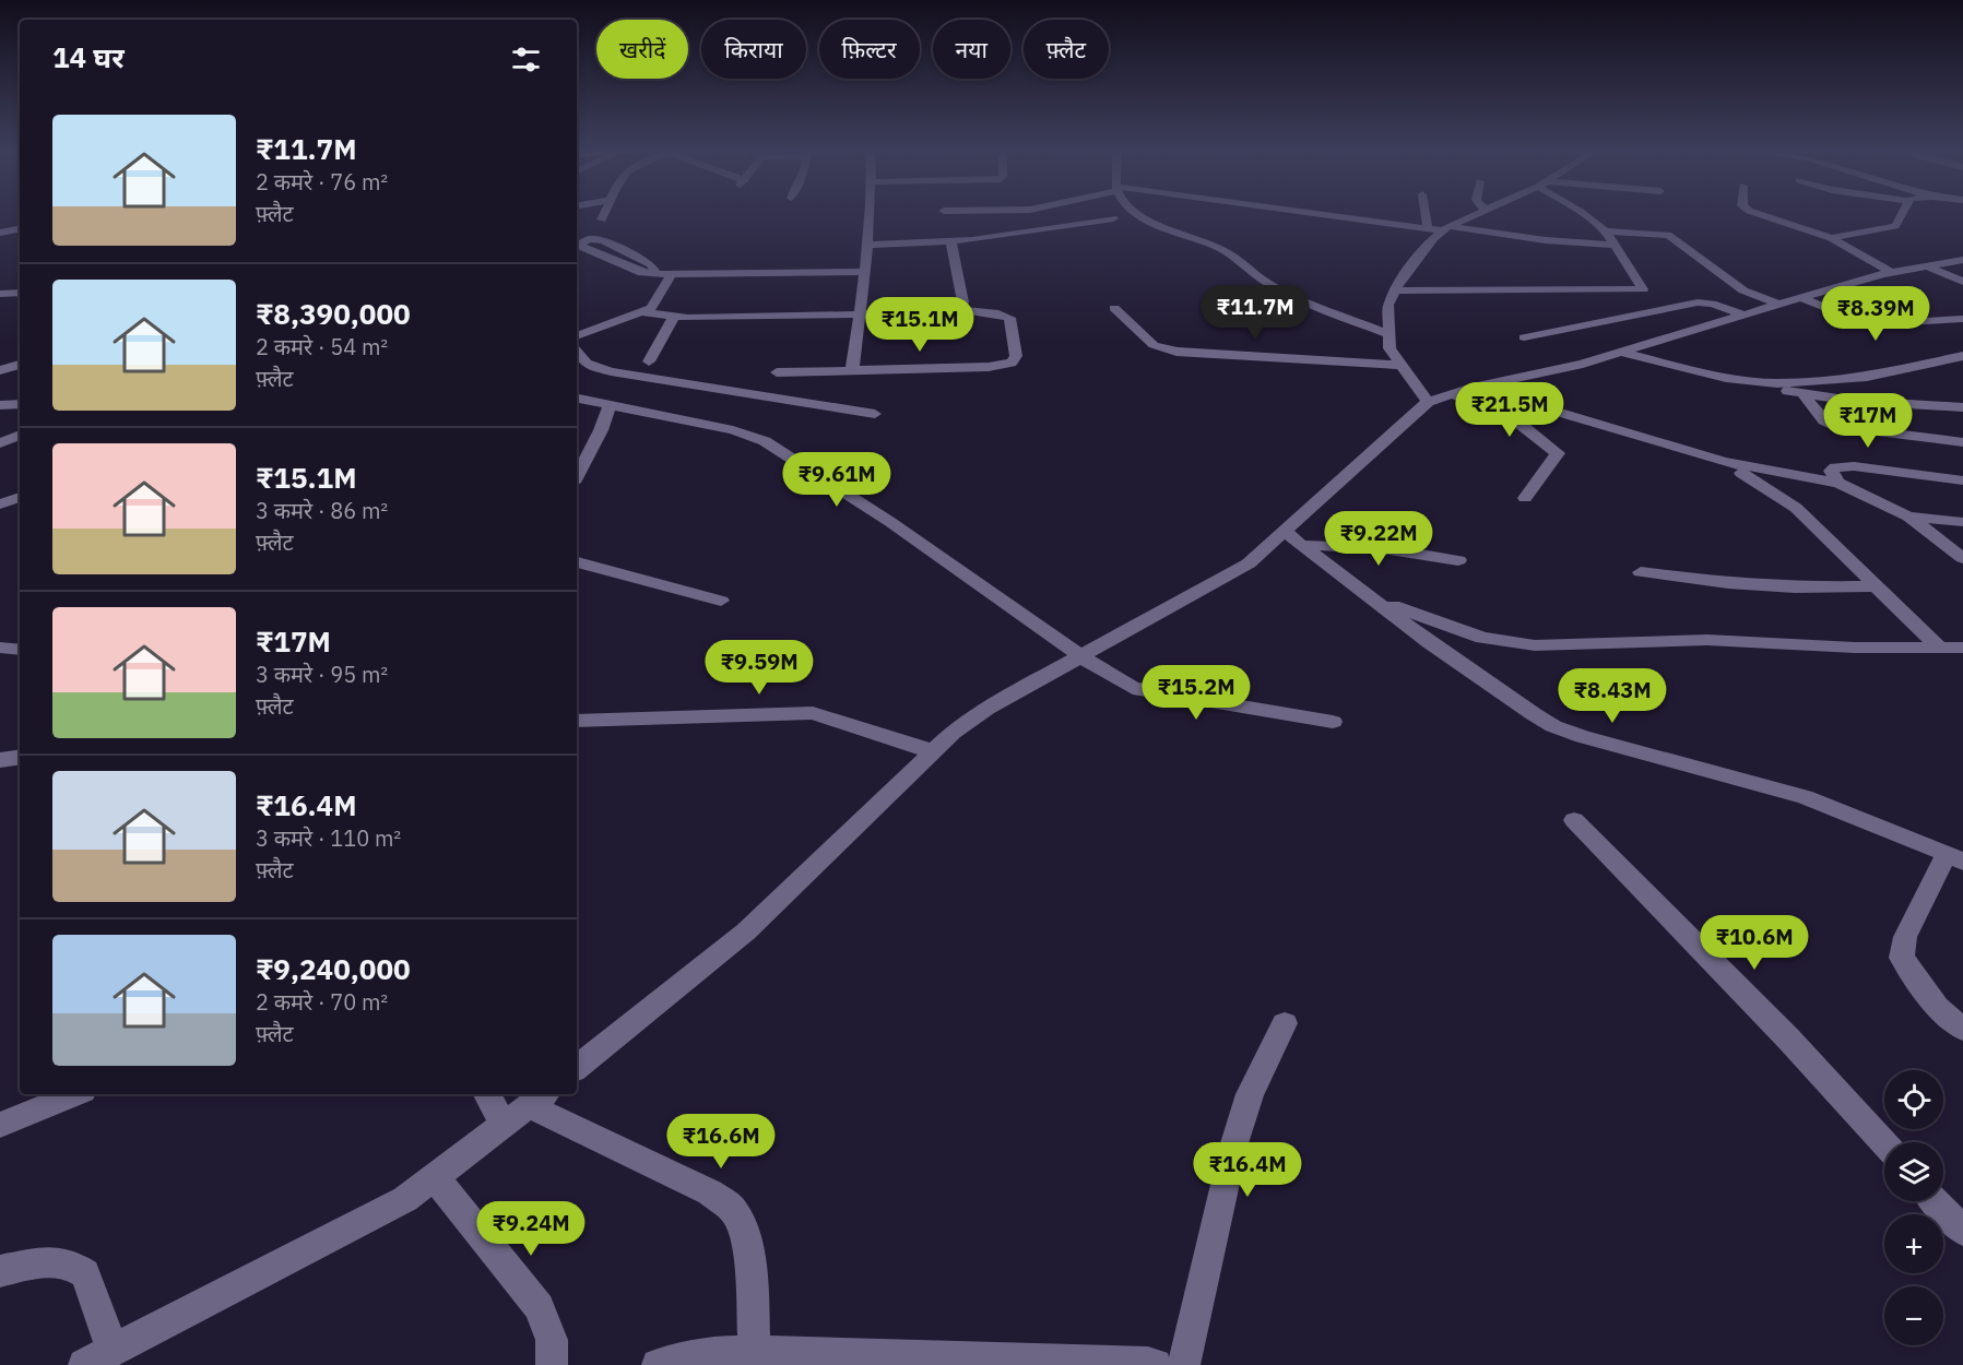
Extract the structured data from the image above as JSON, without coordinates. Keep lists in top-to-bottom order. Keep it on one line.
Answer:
{"page":{"chip":["खरीदें","किराया","फ़िल्टर","नया","फ़्लैट"],"heading":"14 घर","list":[{"name":"₹11.7M","note":"2 कमरे · 76 m² · फ़्लैट"},{"name":"₹8,390,000","note":"2 कमरे · 54 m² · फ़्लैट"},{"name":"₹15.1M","note":"3 कमरे · 86 m² · फ़्लैट"},{"name":"₹17M","note":"3 कमरे · 95 m² · फ़्लैट"},{"name":"₹16.4M","note":"3 कमरे · 110 m² · फ़्लैट"},{"name":"₹9,240,000","note":"2 कमरे · 70 m² · फ़्लैट"}],"price":["₹11.7M","₹8.39M","₹15.1M","₹21.5M","₹17M","₹9.61M","₹9.22M","₹9.59M","₹15.2M","₹8.43M","₹10.6M","₹16.6M","₹16.4M","₹9.24M"],"map_buttons":["+","−"]}}
